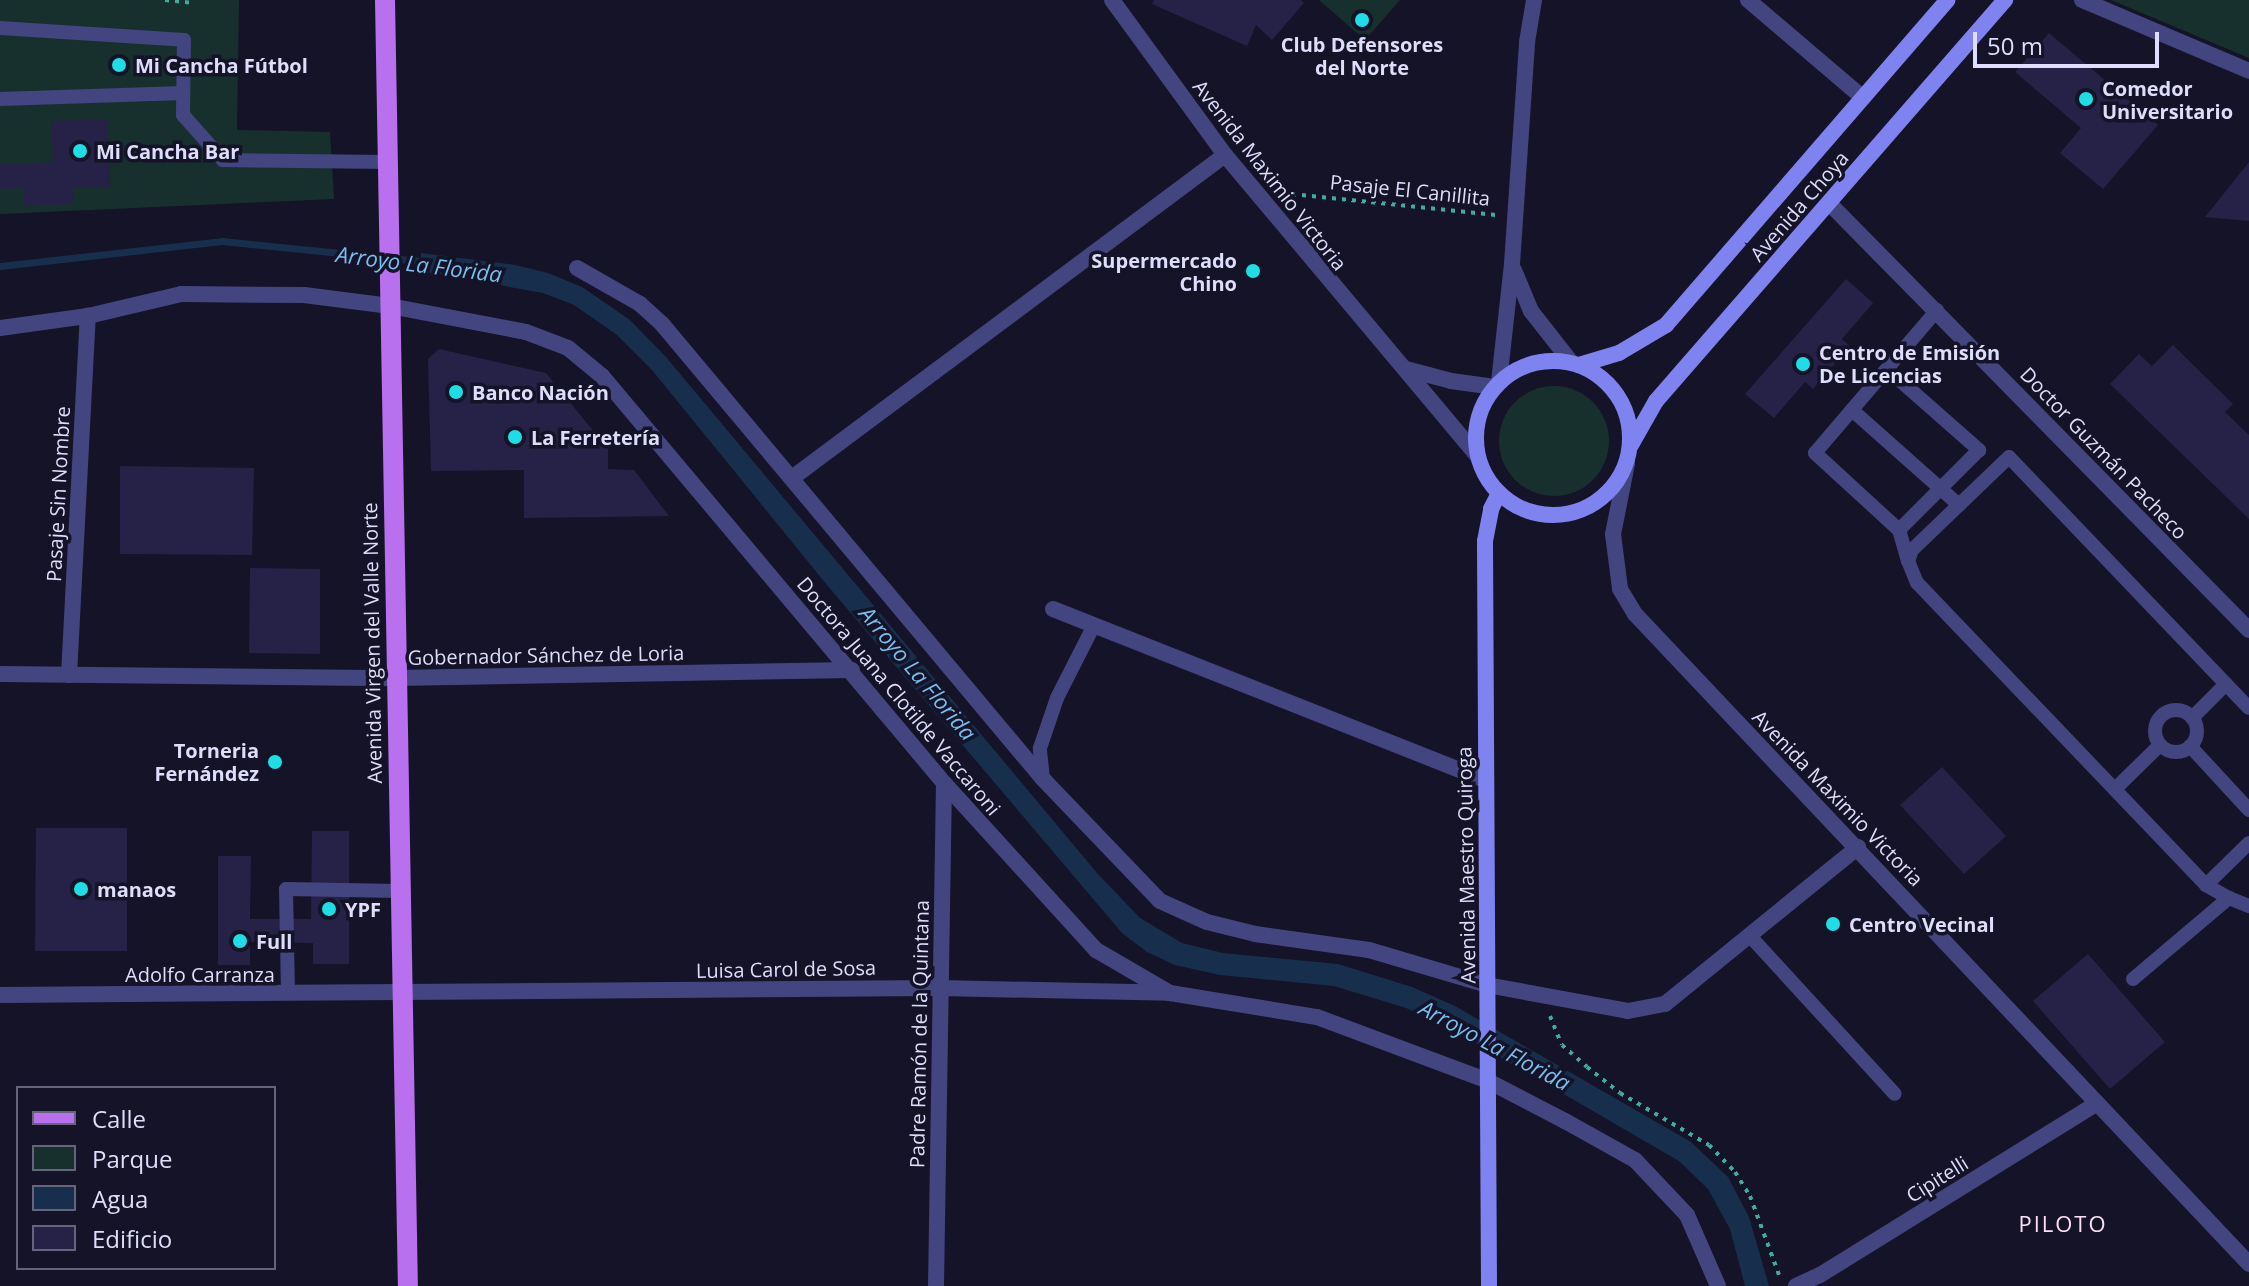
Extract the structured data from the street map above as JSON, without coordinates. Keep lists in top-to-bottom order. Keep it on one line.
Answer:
{"streets":{"main road":["Avenida Choya","Avenida Virgen del Valle Norte","Avenida Maestro Quiroga"],"street":["Avenida Maximio Victoria","Doctor Guzmán Pacheco","Pasaje Sin Nombre","Gobernador Sánchez de Loria","Doctora Juana Clotilde Vaccaroni","Luisa Carol de Sosa","Adolfo Carranza","Padre Ramón de la Quintana","Cipitelli"],"path":["Pasaje El Canillita"]},"crossings":[["Avenida Maximio Victoria","Pasaje El Canillita"],["Avenida Maximio Victoria","Avenida Choya"],["Avenida Maximio Victoria","Avenida Maestro Quiroga"],["Avenida Maximio Victoria","Cipitelli"],["Avenida Choya","Doctor Guzmán Pacheco"],["Avenida Choya","Avenida Maestro Quiroga"],["Pasaje Sin Nombre","Gobernador Sánchez de Loria"],["Pasaje Sin Nombre","Doctora Juana Clotilde Vaccaroni"],["Avenida Virgen del Valle Norte","Gobernador Sánchez de Loria"],["Avenida Virgen del Valle Norte","Doctora Juana Clotilde Vaccaroni"],["Avenida Virgen del Valle Norte","Luisa Carol de Sosa"],["Avenida Virgen del Valle Norte","Adolfo Carranza"],["Gobernador Sánchez de Loria","Doctora Juana Clotilde Vaccaroni"],["Doctora Juana Clotilde Vaccaroni","Avenida Maestro Quiroga"],["Doctora Juana Clotilde Vaccaroni","Luisa Carol de Sosa"],["Doctora Juana Clotilde Vaccaroni","Padre Ramón de la Quintana"],["Luisa Carol de Sosa","Adolfo Carranza"],["Luisa Carol de Sosa","Padre Ramón de la Quintana"]],"districts":["PILOTO"],"water":["Arroyo La Florida"],"places":["Club Defensores del Norte","Mi Cancha Fútbol","Comedor Universitario","Mi Cancha Bar","Supermercado Chino","Centro de Emisión De Licencias","Banco Nación","La Ferretería","Torneria Fernández","manaos","YPF","Centro Vecinal","Full"],"legend":["Calle","Parque","Agua","Edificio"],"scale_bar":"50 m"}
